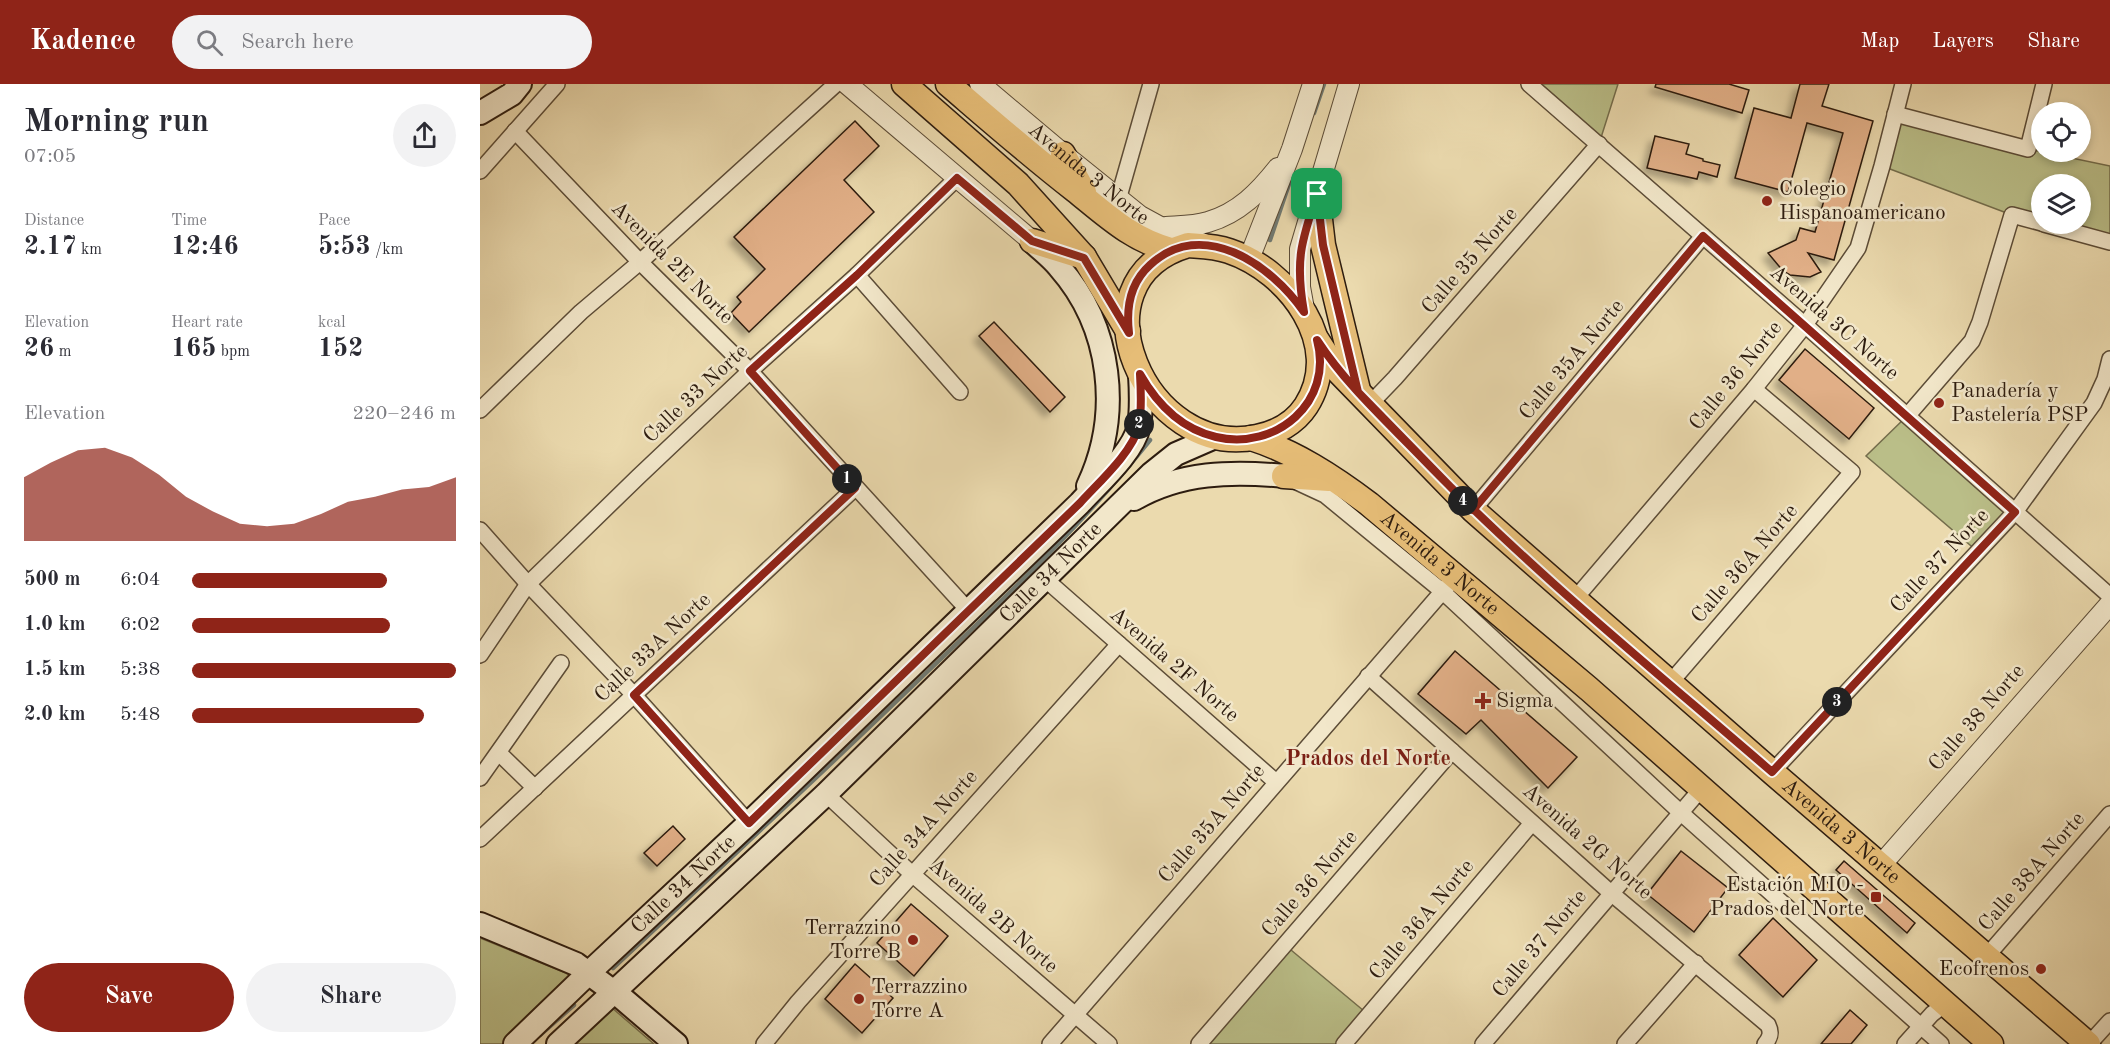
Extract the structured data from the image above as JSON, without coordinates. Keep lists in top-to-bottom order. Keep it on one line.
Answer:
{"streets":{"main road":["Avenida 3 Norte","Calle 34 Norte"],"street":["Calle 35 Norte","Avenida 2E Norte","Avenida 3C Norte","Calle 35A Norte","Calle 36 Norte","Calle 33 Norte","Calle 37 Norte","Calle 36A Norte","Calle 33A Norte","Avenida 2F Norte","Calle 38 Norte","Calle 34A Norte","Avenida 2G Norte","Calle 38A Norte","Avenida 2B Norte"]},"crossings":[["Avenida 3 Norte","Calle 35 Norte"],["Avenida 3 Norte","Calle 35A Norte"],["Avenida 3 Norte","Calle 36 Norte"],["Avenida 3 Norte","Calle 37 Norte"],["Avenida 3 Norte","Calle 36A Norte"],["Avenida 3 Norte","Calle 34 Norte"],["Avenida 3 Norte","Calle 38 Norte"],["Avenida 3 Norte","Calle 38A Norte"],["Calle 35 Norte","Avenida 3C Norte"],["Avenida 2E Norte","Calle 33 Norte"],["Avenida 2E Norte","Calle 34 Norte"],["Avenida 2E Norte","Calle 33A Norte"],["Avenida 3C Norte","Calle 35A Norte"],["Avenida 3C Norte","Calle 36 Norte"],["Avenida 3C Norte","Calle 37 Norte"],["Calle 35A Norte","Avenida 2F Norte"],["Calle 35A Norte","Avenida 2G Norte"],["Calle 35A Norte","Avenida 2B Norte"],["Calle 36 Norte","Calle 36A Norte"],["Calle 36 Norte","Avenida 2G Norte"],["Calle 37 Norte","Avenida 2G Norte"],["Calle 36A Norte","Avenida 2G Norte"],["Calle 34 Norte","Avenida 2F Norte"],["Calle 34 Norte","Avenida 2B Norte"],["Avenida 2F Norte","Calle 34A Norte"],["Calle 34A Norte","Avenida 2B Norte"]],"districts":["Prados del Norte"],"places":{"other":["Colegio Hispanoamericano","Panadería y Pastelería PSP","Terrazzino Torre B","Ecofrenos","Terrazzino Torre A"],"health":["Sigma"],"transit":["Estación MIO - Prados del Norte"]},"page":{"header":"Kadence","search":"Search here","nav":["Map","Layers","Share"],"heading":["Morning run","07:05"],"stats":[["Distance","2.17 km"],["Time","12:46"],["Pace","5:53 /km"],["Elevation","26 m"],["Heart rate","165 bpm"],["kcal","152"]],"chart":["Elevation","220–246 m"],"pins":["2","1","4","3"],"list":[{"name":"500 m","note":"6:04"},{"name":"1.0 km","note":"6:02"},{"name":"1.5 km","note":"5:38"},{"name":"2.0 km","note":"5:48"}],"buttons":["Save","Share"]}}
